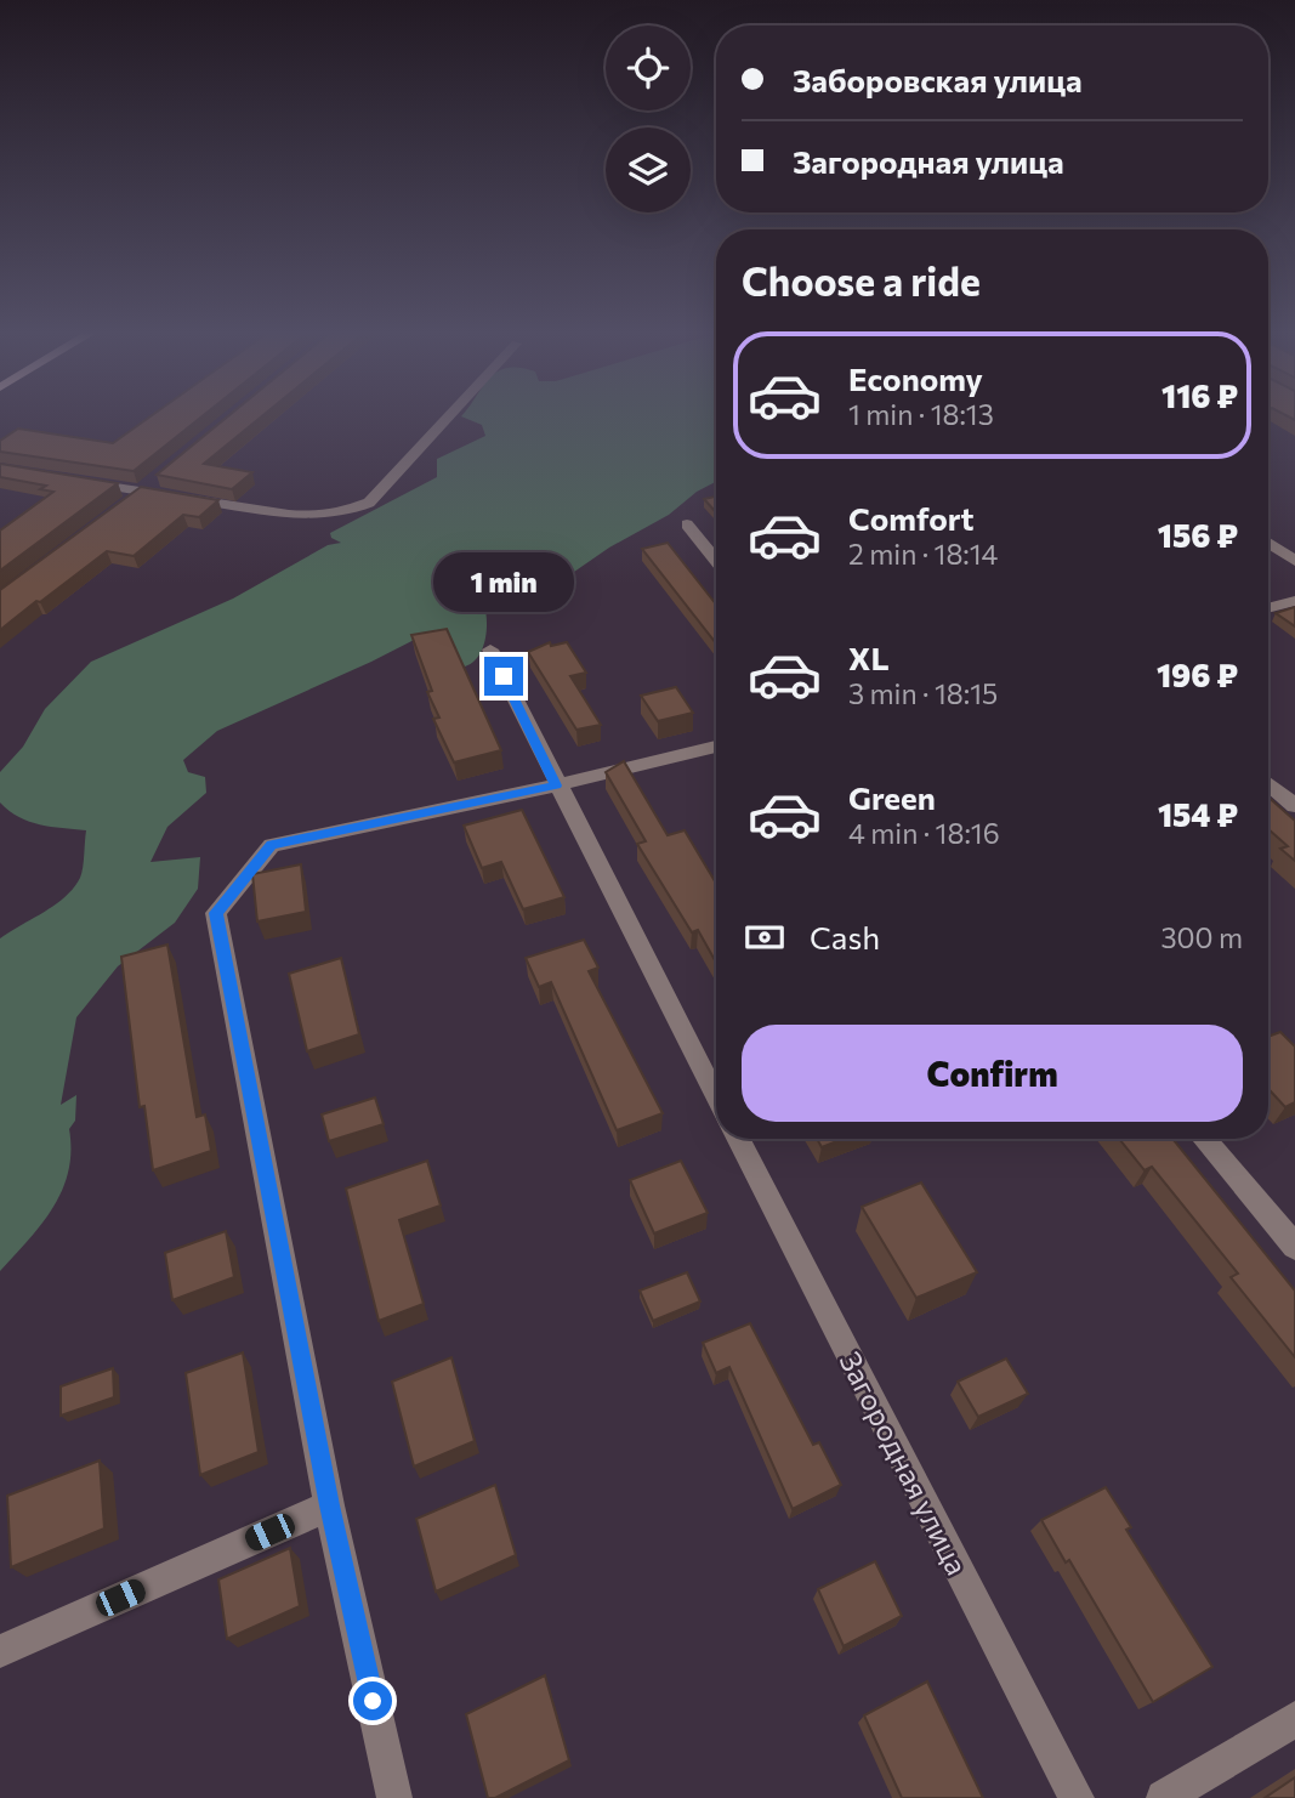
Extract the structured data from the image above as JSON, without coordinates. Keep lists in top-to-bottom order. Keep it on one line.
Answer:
{"streets":{"street":["Загородная улица"]},"page":{"banner":["Заборовская улица","Загородная улица"],"heading":"Choose a ride","list":[{"name":"Economy","note":"1 min · 18:13","value":"116 ₽"},{"name":"Comfort","note":"2 min · 18:14","value":"156 ₽"},{"name":"XL","note":"3 min · 18:15","value":"196 ₽"},{"name":"Green","note":"4 min · 18:16","value":"154 ₽"}],"bubble":"1 min","pay":["Cash","300 m"],"buttons":"Confirm"}}
